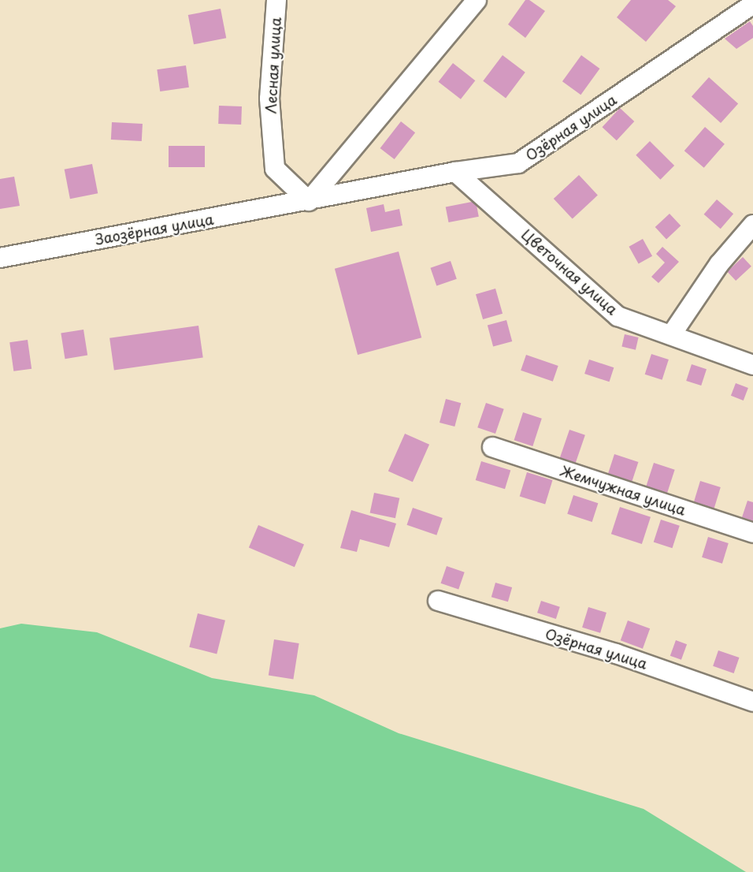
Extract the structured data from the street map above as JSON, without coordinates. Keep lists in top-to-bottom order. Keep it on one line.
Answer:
{"streets":{"street":["Лесная улица","Озёрная улица","Заозёрная улица","Цветочная улица","Жемчужная улица"]},"crossings":[["Лесная улица","Озёрная улица"],["Лесная улица","Заозёрная улица"],["Озёрная улица","Заозёрная улица"],["Озёрная улица","Цветочная улица"]]}
